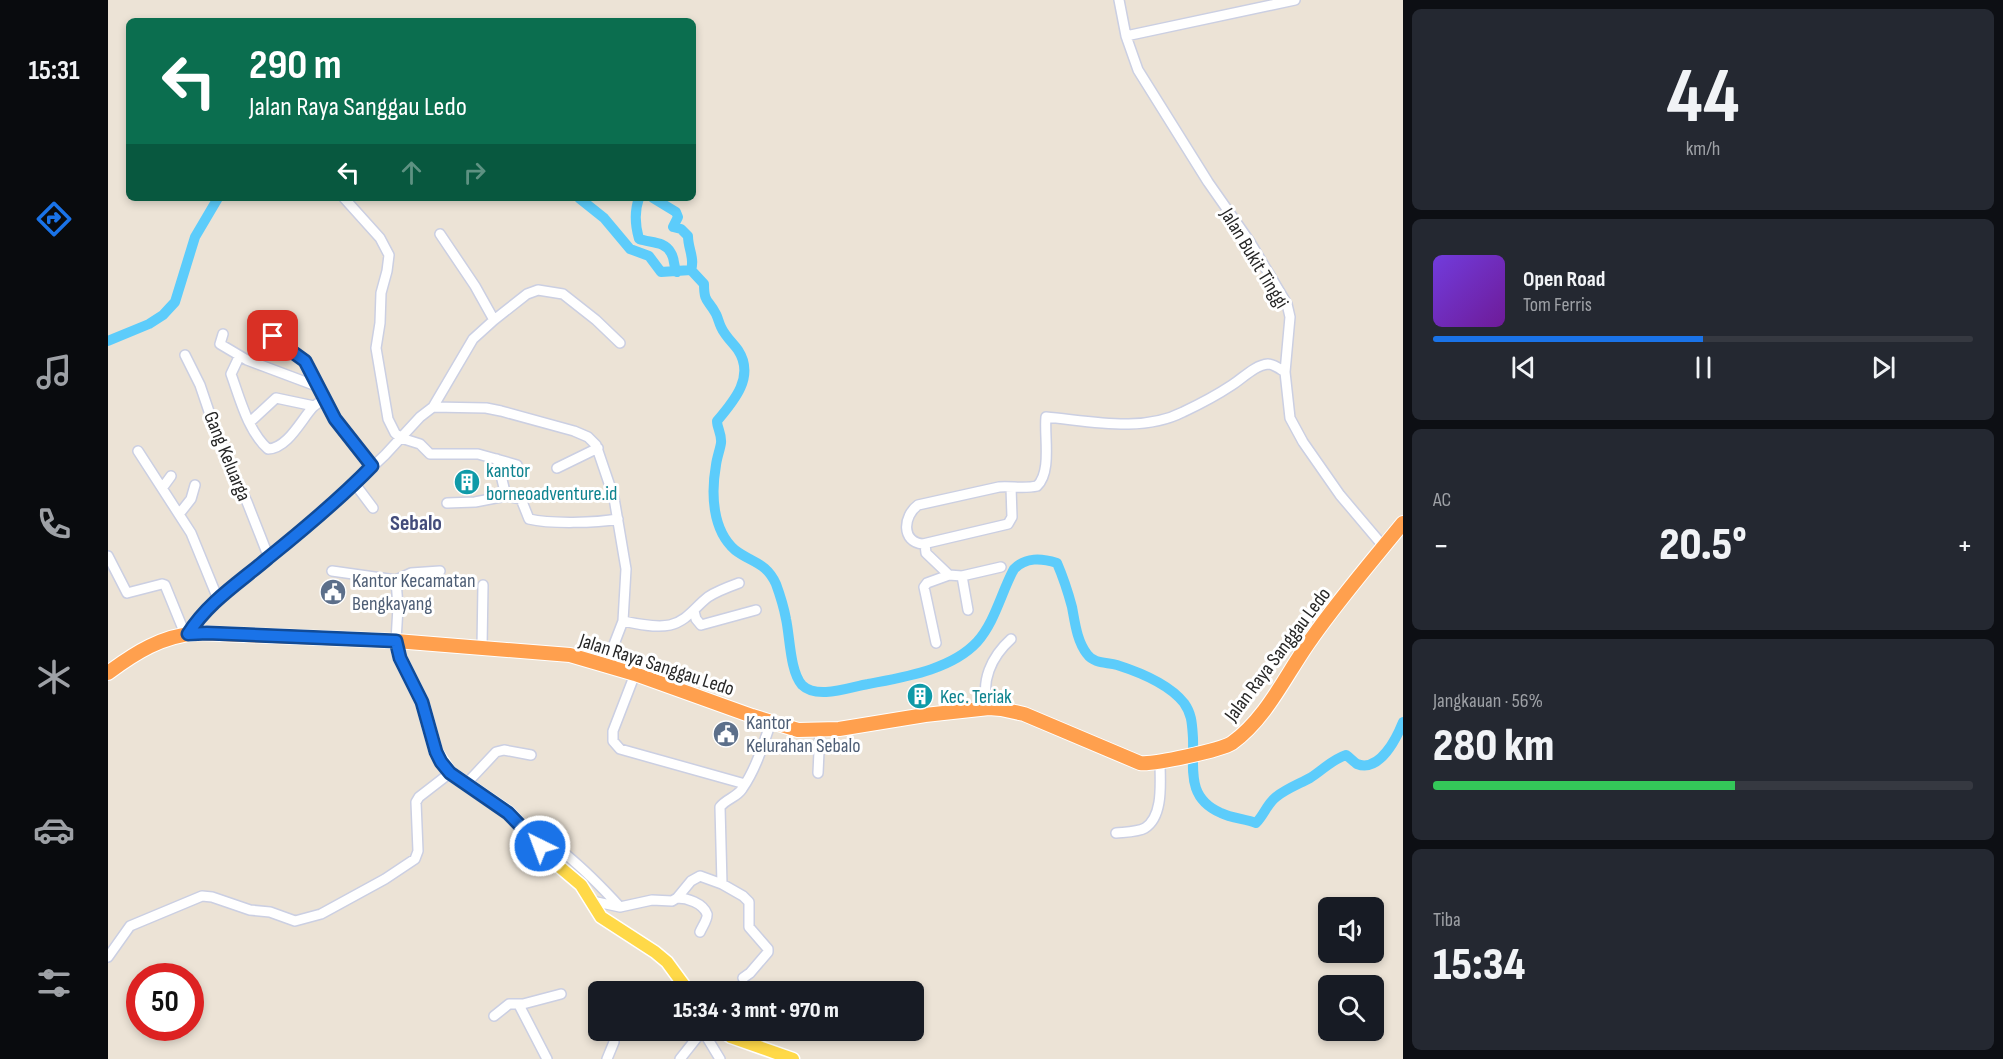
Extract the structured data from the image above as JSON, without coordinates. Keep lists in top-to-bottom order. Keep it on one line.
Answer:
{"streets":{"highway":["Jalan Raya Sanggau Ledo"],"street":["Jalan Bukit Tinggi","Gang Keluarga"]},"crossings":[["Jalan Bukit Tinggi","Jalan Raya Sanggau Ledo"]],"districts":["Sebalo"],"places":{"building":["kantor borneoadventure.id","Kec. Teriak"],"public building":["Kantor Kecamatan Bengkayang","Kantor Kelurahan Sebalo"]},"page":{"tabs":"15:31","tile":[["44","km/h"],"AC",["Jangkauan · 56%","280 km"],["Tiba","15:34"]],"turn":["290 m","Jalan Raya Sanggau Ledo"],"song":["Open Road","Tom Ferris"],"heat":["−","20.5°","+"],"limit":"50","trip":"15:34 · 3 mnt · 970 m"}}
